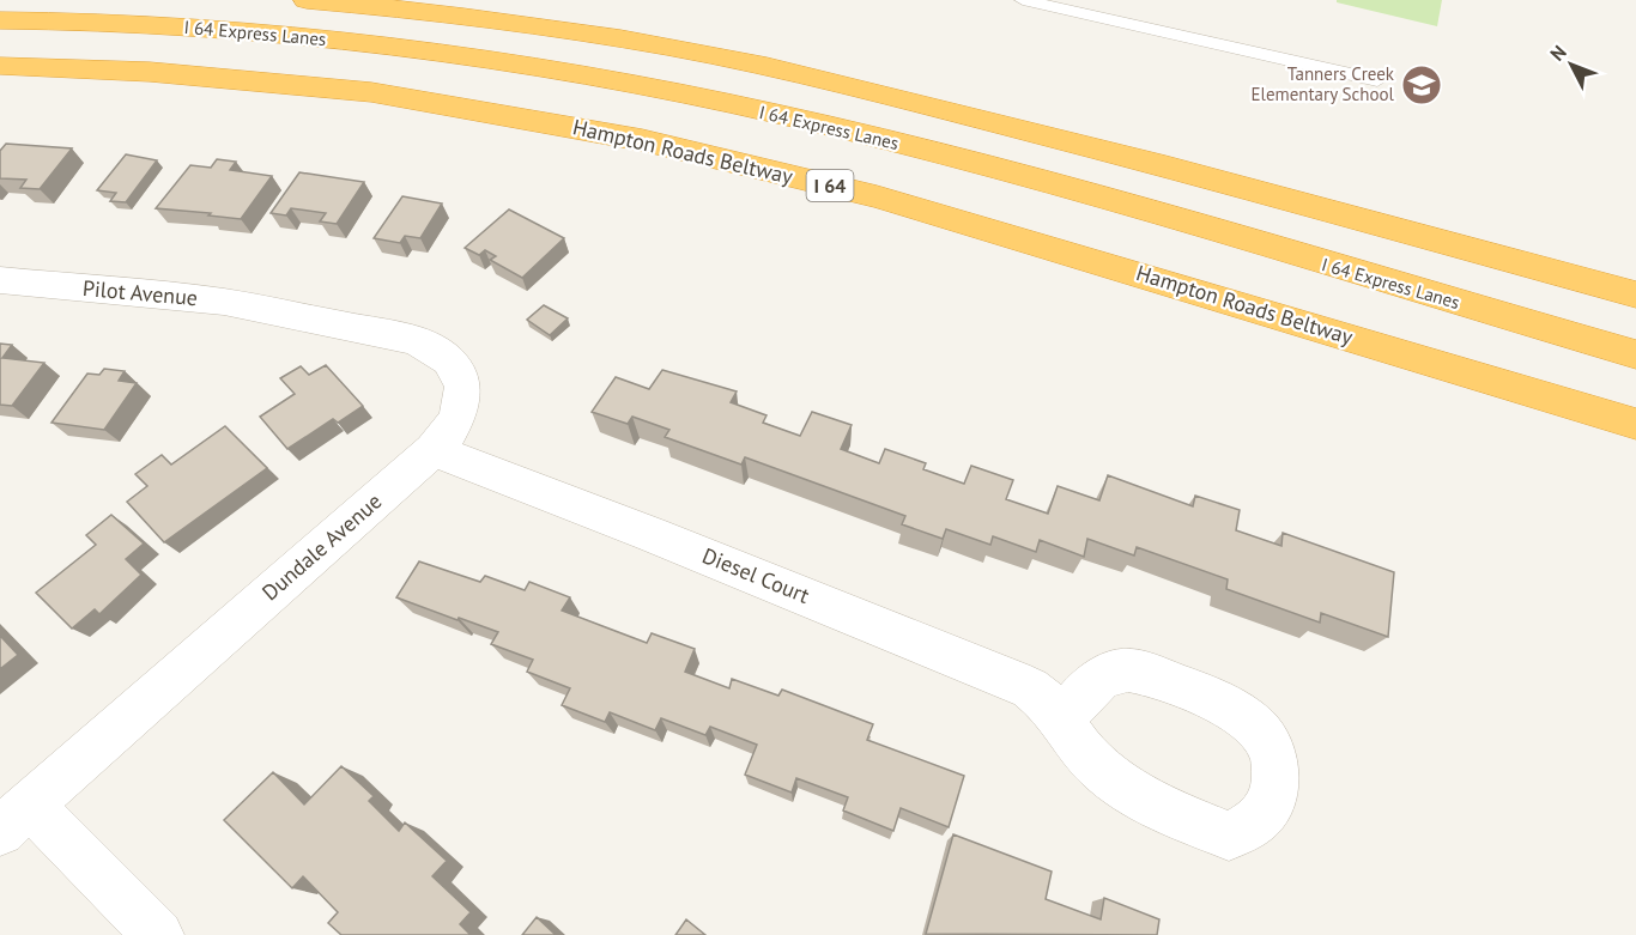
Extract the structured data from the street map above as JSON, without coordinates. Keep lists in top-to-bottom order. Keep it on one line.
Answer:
{"streets":{"highway":["I 64 Express Lanes","Hampton Roads Beltway","I 64"],"street":["Pilot Avenue","Dundale Avenue","Diesel Court"]},"crossings":[["Pilot Avenue","Dundale Avenue"],["Dundale Avenue","Diesel Court"]],"places":{"school or university":["Tanners Creek Elementary School"]},"north":"top left"}
